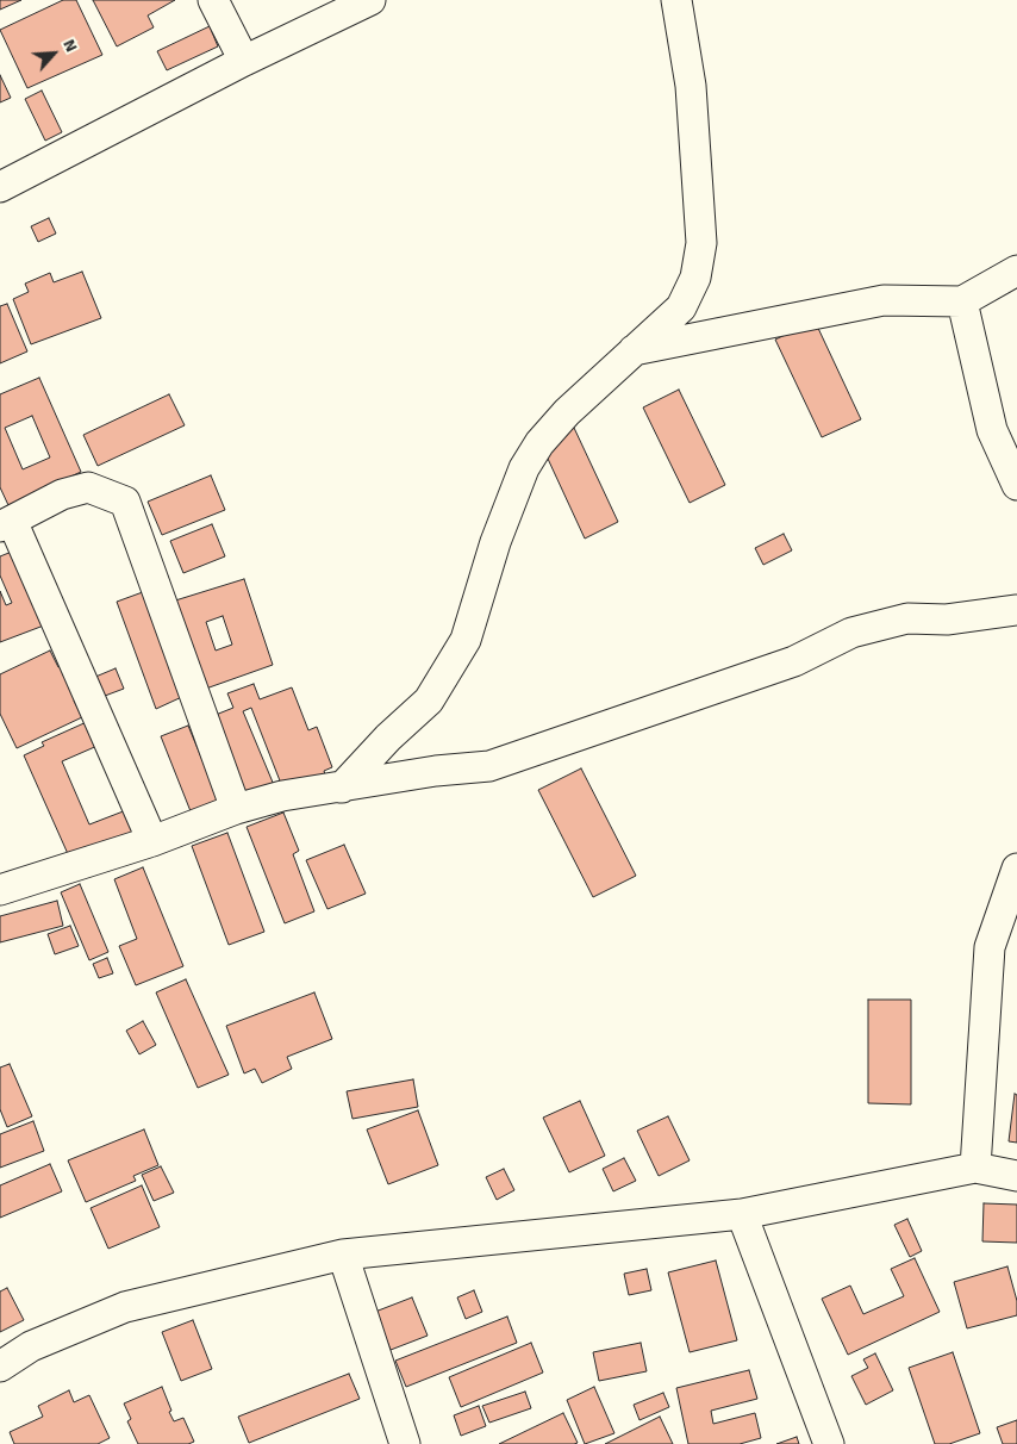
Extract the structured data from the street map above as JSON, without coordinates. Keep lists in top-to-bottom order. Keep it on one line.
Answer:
{"north":"top right"}
